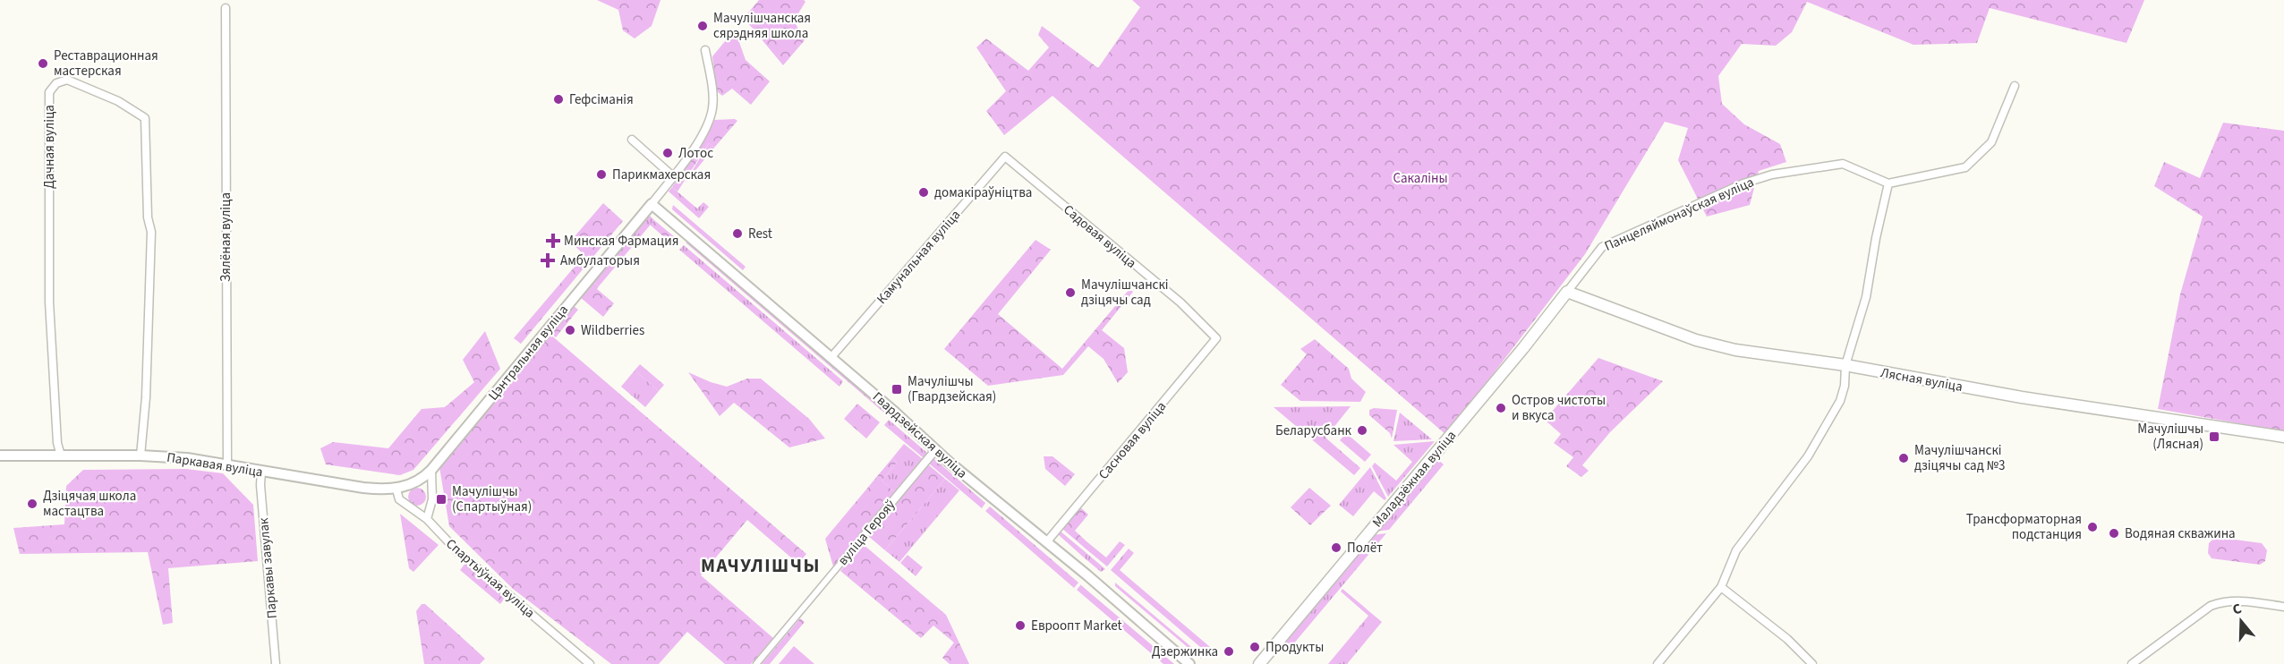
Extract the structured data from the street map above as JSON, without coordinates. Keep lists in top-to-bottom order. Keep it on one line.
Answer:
{"streets":{"main road":["Лясная вуліца","Маладзёжная вуліца"],"street":["Дачная вуліца","Панцеляймонаўская вуліца","Садовая вуліца","Зялёная вуліца","Камунальная вуліца","Цэнтральная вуліца","Гвардзейская вуліца","Сасновая вуліца","Паркавая вуліца","вуліца Герояў","Паркавы завулак","Спартыўная вуліца"]},"crossings":[["Дачная вуліца","Паркавая вуліца"],["Панцеляймонаўская вуліца","Лясная вуліца"],["Панцеляймонаўская вуліца","Маладзёжная вуліца"],["Садовая вуліца","Камунальная вуліца"],["Садовая вуліца","Сасновая вуліца"],["Зялёная вуліца","Паркавая вуліца"],["Камунальная вуліца","Гвардзейская вуліца"],["Цэнтральная вуліца","Гвардзейская вуліца"],["Цэнтральная вуліца","Паркавая вуліца"],["Цэнтральная вуліца","Спартыўная вуліца"],["Лясная вуліца","Маладзёжная вуліца"],["Гвардзейская вуліца","Сасновая вуліца"],["Гвардзейская вуліца","вуліца Герояў"],["Паркавая вуліца","Паркавы завулак"],["Паркавая вуліца","Спартыўная вуліца"]],"districts":["МАЧУЛІШЧЫ"],"parks":["Сакаліны"],"places":{"other":["Мачулішчанская сярэдняя школа","Реставрационная мастерская","Гефсіманія","Лотос","Парикмахерская","домакіраўніцтва","Rest","Мачулішчанскі дзіцячы сад","Wildberries","Остров чистоты и вкуса","Беларусбанк","Мачулішчанскі дзіцячы сад №3","Дзіцячая школа мастацтва","Трансформаторная подстанция","Водяная скважина","Полёт","Евроопт Market","Продукты","Дзержинка"],"health":["Минская Фармация","Амбулаторыя"],"transit":["Мачулішчы (Гвардзейская)","Мачулішчы (Лясная)","Мачулішчы (Спартыўная)"]},"north":"top"}
